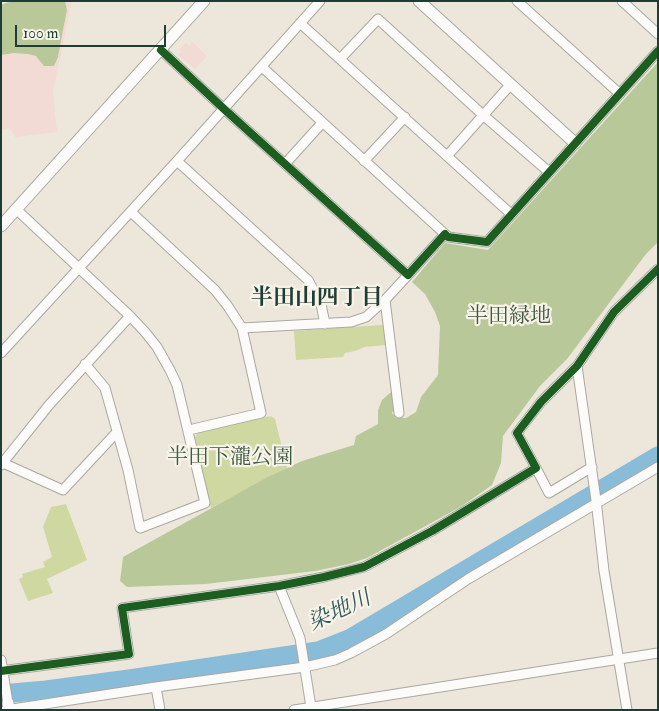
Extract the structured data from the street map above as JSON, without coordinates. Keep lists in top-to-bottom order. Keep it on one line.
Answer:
{"districts":["半田山四丁目"],"water":["染地川"],"parks":["半田緑地","半田下瀧公園"],"scale_bar":"100 m"}
